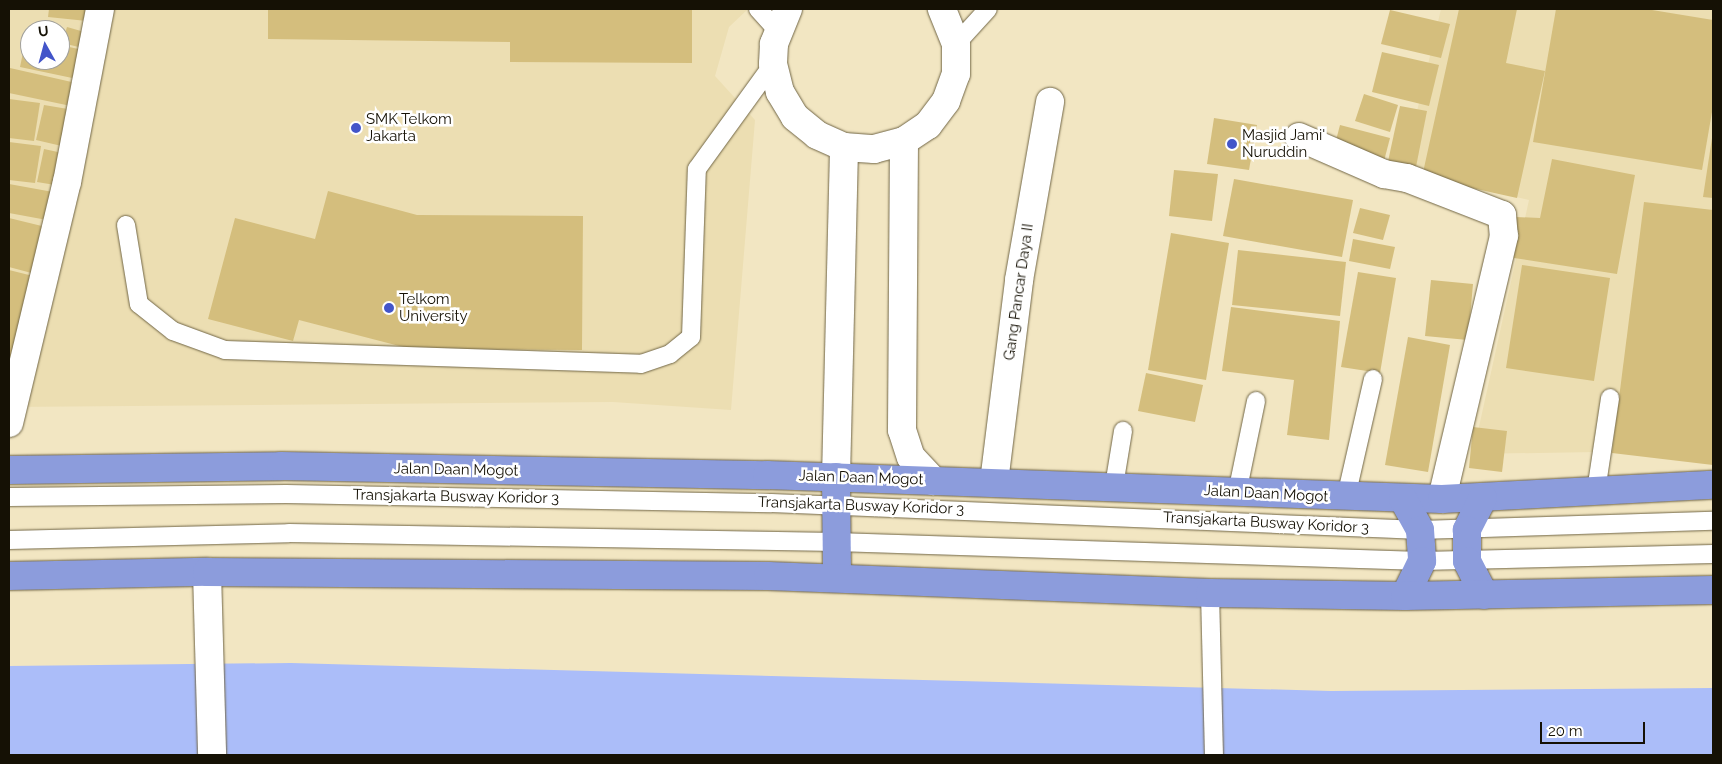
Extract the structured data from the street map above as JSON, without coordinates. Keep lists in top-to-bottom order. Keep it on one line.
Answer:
{"streets":{"highway":["Jalan Daan Mogot"],"street":["Gang Pancar Daya II"],"lane":["Transjakarta Busway Koridor 3"]},"crossings":[["Gang Pancar Daya II","Jalan Daan Mogot"]],"places":["SMK Telkom Jakarta","Masjid Jami' Nuruddin","Telkom University"],"scale_bar":"20 m","north":"top"}
